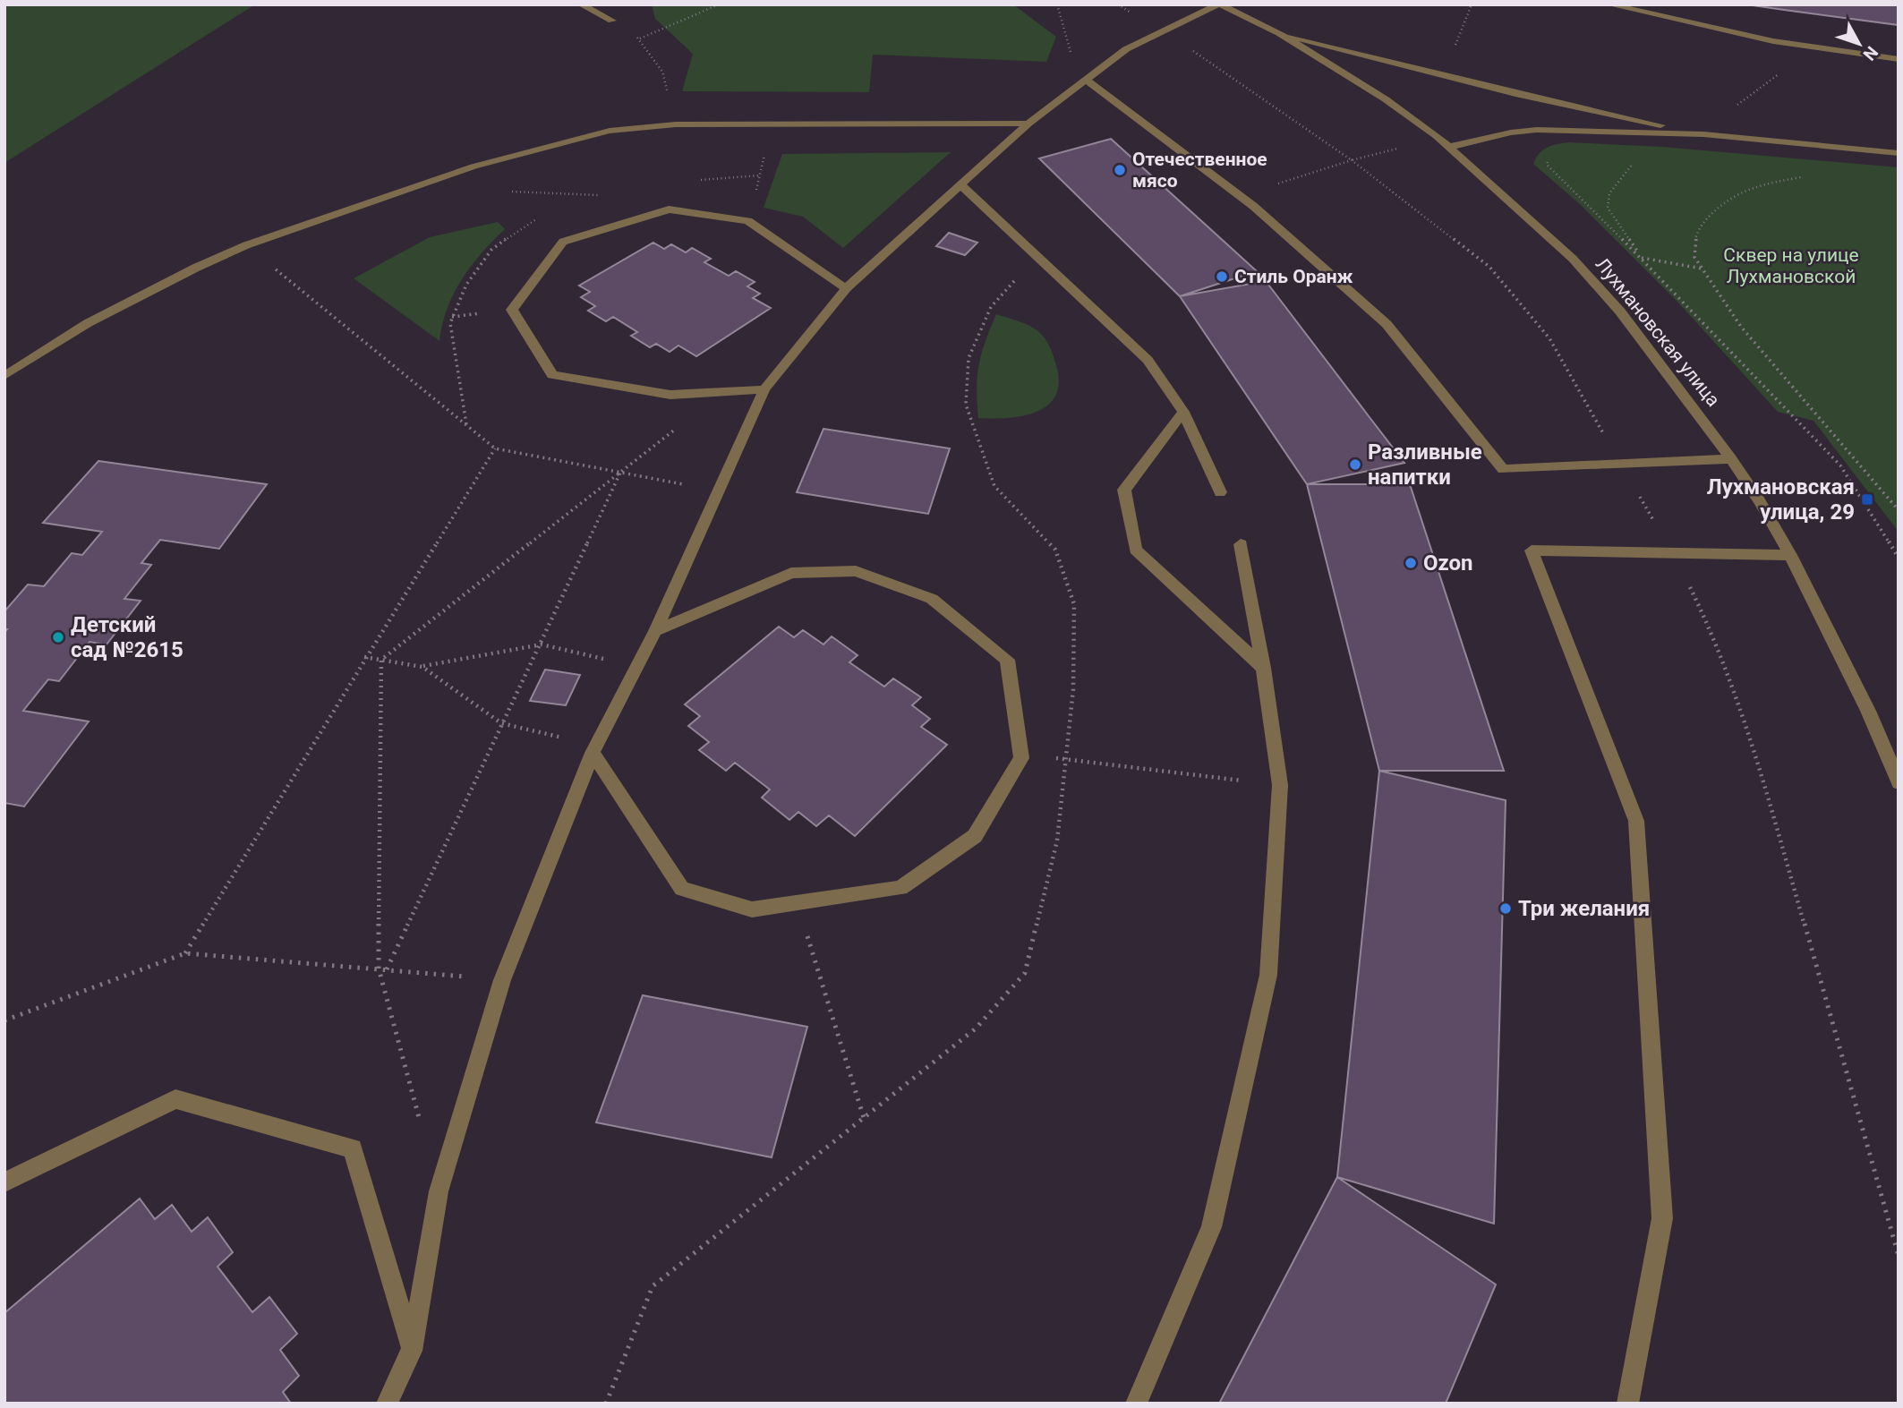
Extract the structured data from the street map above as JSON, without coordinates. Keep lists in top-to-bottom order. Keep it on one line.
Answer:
{"streets":{"street":["Лухмановская улица"]},"parks":["Сквер на улице Лухмановской"],"places":{"other":["Отечественное мясо","Стиль Оранж","Разливные напитки","Ozon","Детский сад №2615","Три желания"],"transit":["Лухмановская улица, 29"]},"north":"bottom right"}
